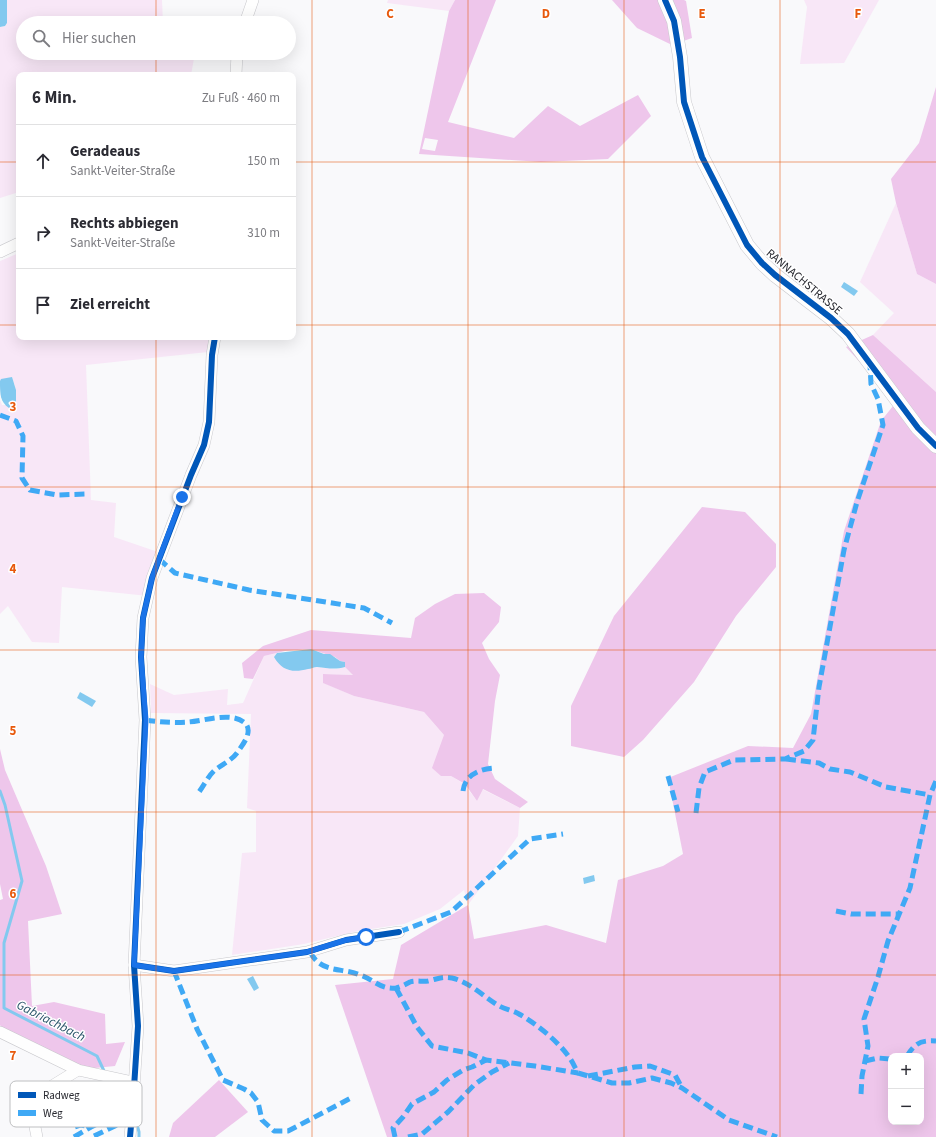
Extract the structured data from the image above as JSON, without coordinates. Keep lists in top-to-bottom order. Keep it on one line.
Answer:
{"streets":{"street":["RANNACHSTRASSE"]},"water":["Gabriachbach"],"legend":["Radweg","Weg"],"page":{"search":"Hier suchen","heading":["6 Min.","Zu Fuß · 460 m"],"list":[["Geradeaus","Sankt-Veiter-Straße","150 m"],["Rechts abbiegen","Sankt-Veiter-Straße","310 m"],"Ziel erreicht"],"map_buttons":["+","−"]},"grid":{"columns":["C","D","E","F"],"rows":["3","4","5","6","7"]}}
